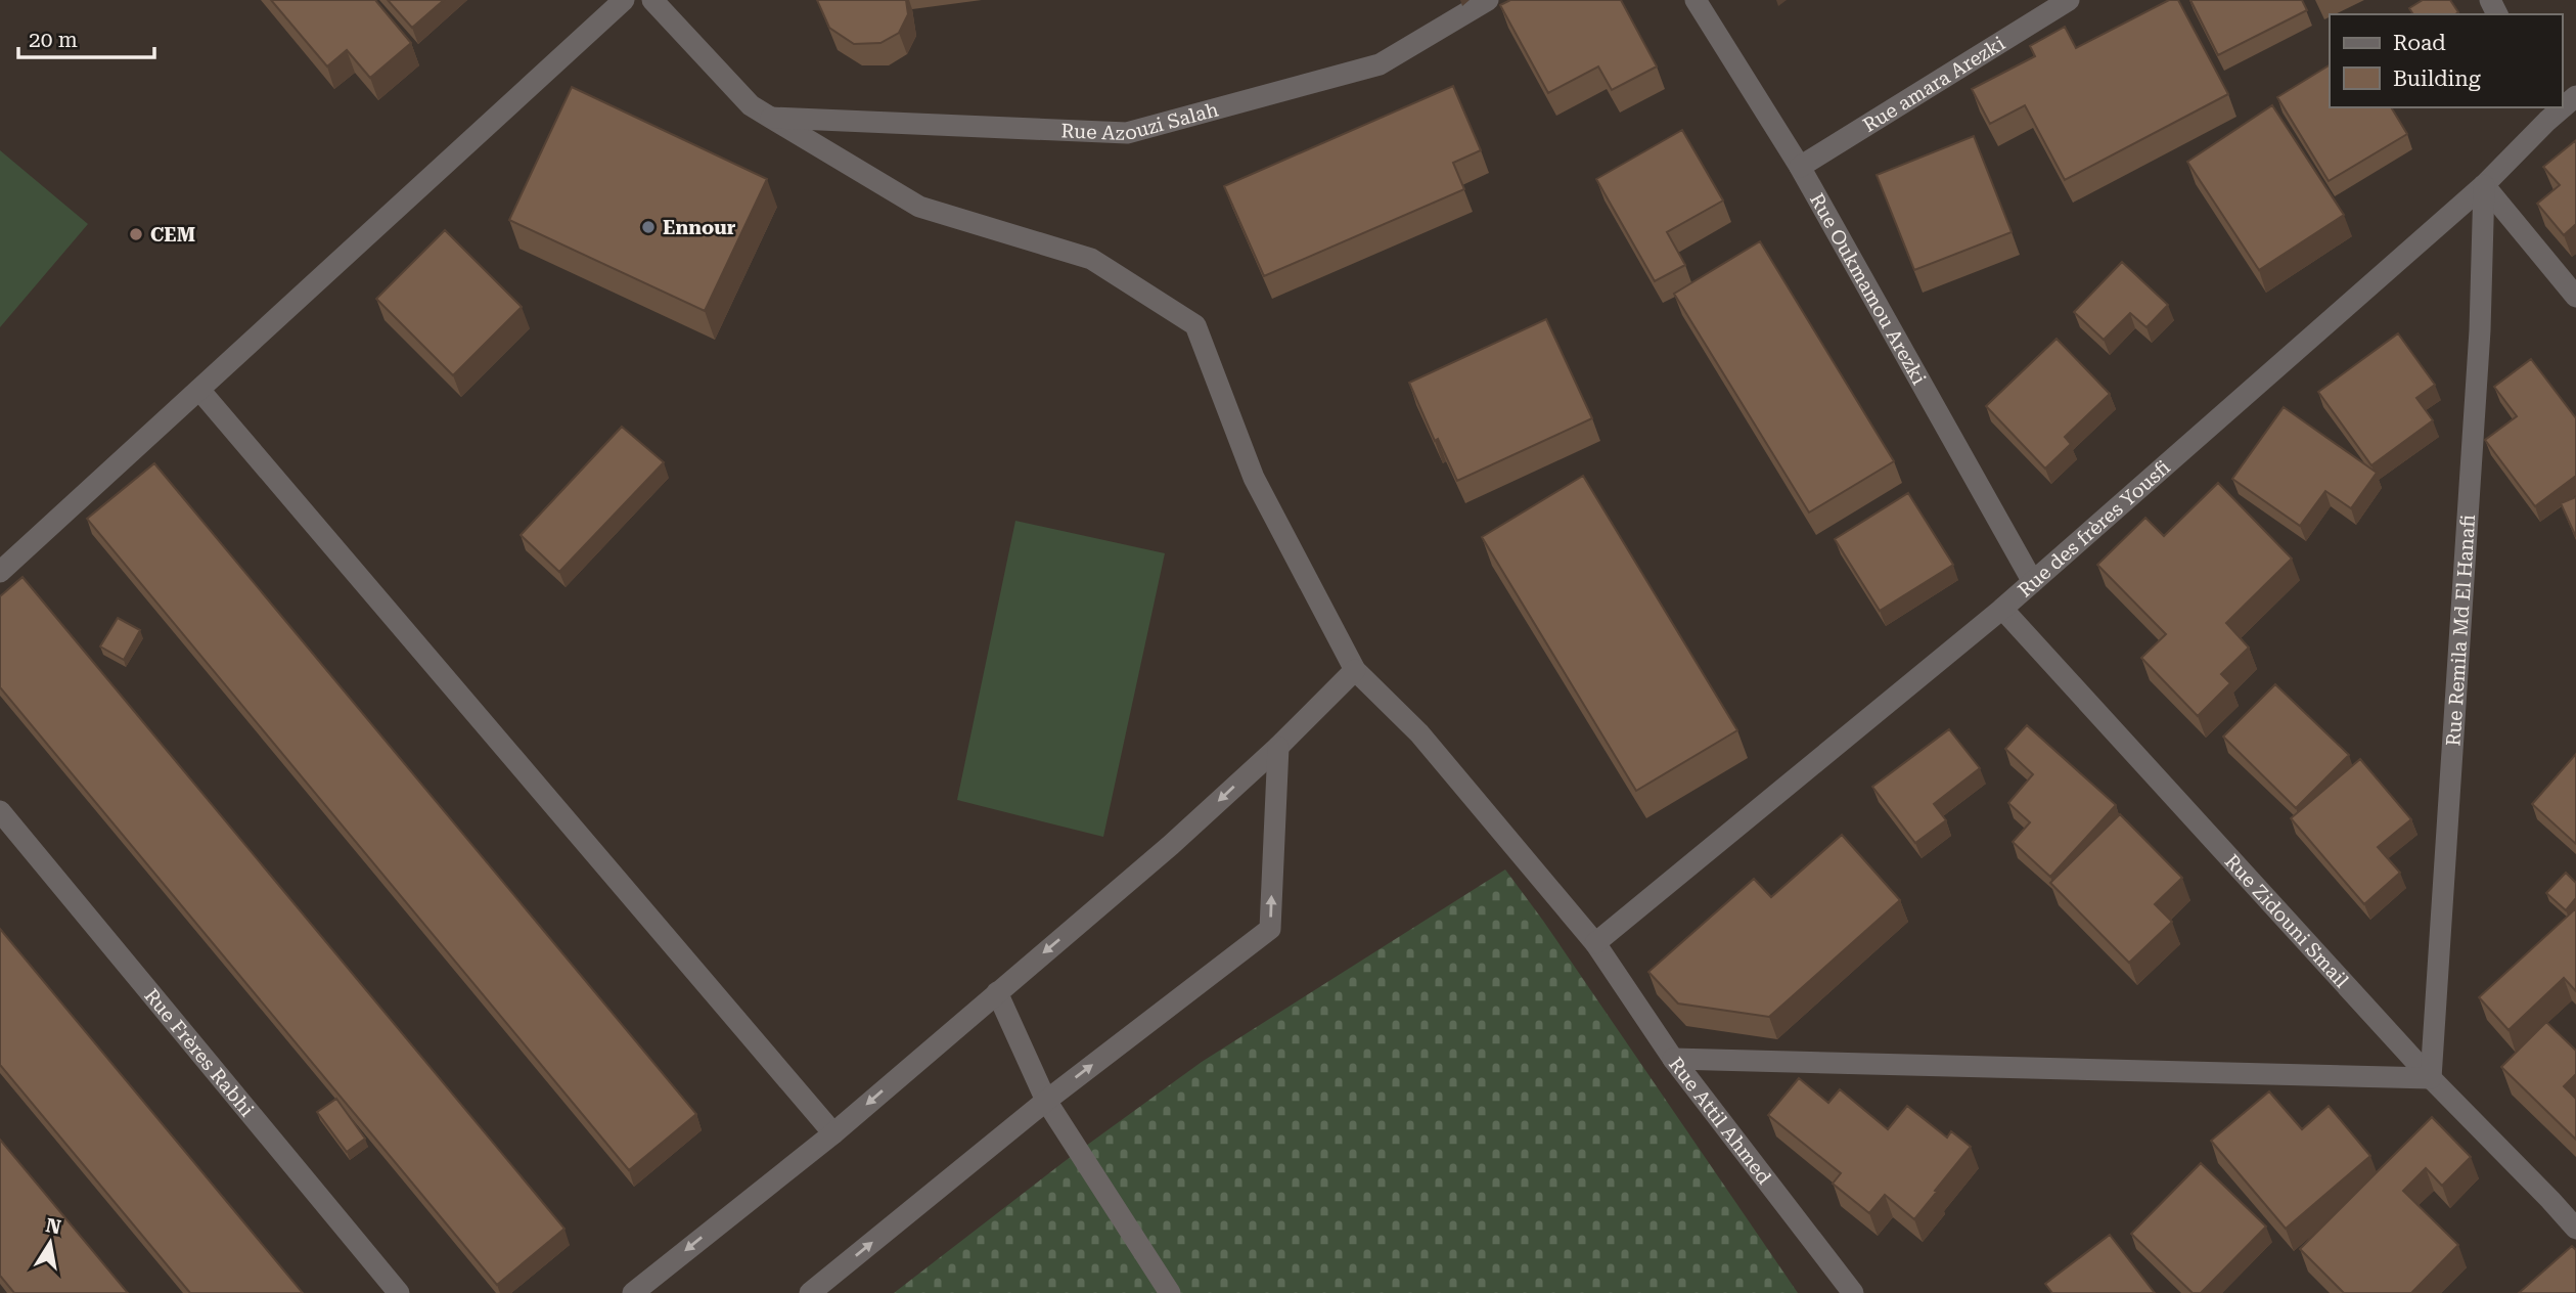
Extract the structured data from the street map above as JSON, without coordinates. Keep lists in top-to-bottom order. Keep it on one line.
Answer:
{"streets":{"street":["Rue amara Arezki","Rue Azouzi Salah","Rue Oukmamou Arezki","Rue des frères Yousfi","Rue Remila Md El Hanafi","Rue Zidouni Smail","Rue Frères Rabhi","Rue Attil Ahmed"]},"crossings":[["Rue amara Arezki","Rue Oukmamou Arezki"],["Rue Azouzi Salah","Rue Attil Ahmed"],["Rue Oukmamou Arezki","Rue des frères Yousfi"],["Rue des frères Yousfi","Rue Remila Md El Hanafi"],["Rue des frères Yousfi","Rue Zidouni Smail"],["Rue des frères Yousfi","Rue Attil Ahmed"],["Rue Remila Md El Hanafi","Rue Zidouni Smail"]],"places":["Ennour","CEM"],"legend":["Road","Building"],"scale_bar":"20 m","north":"top"}
